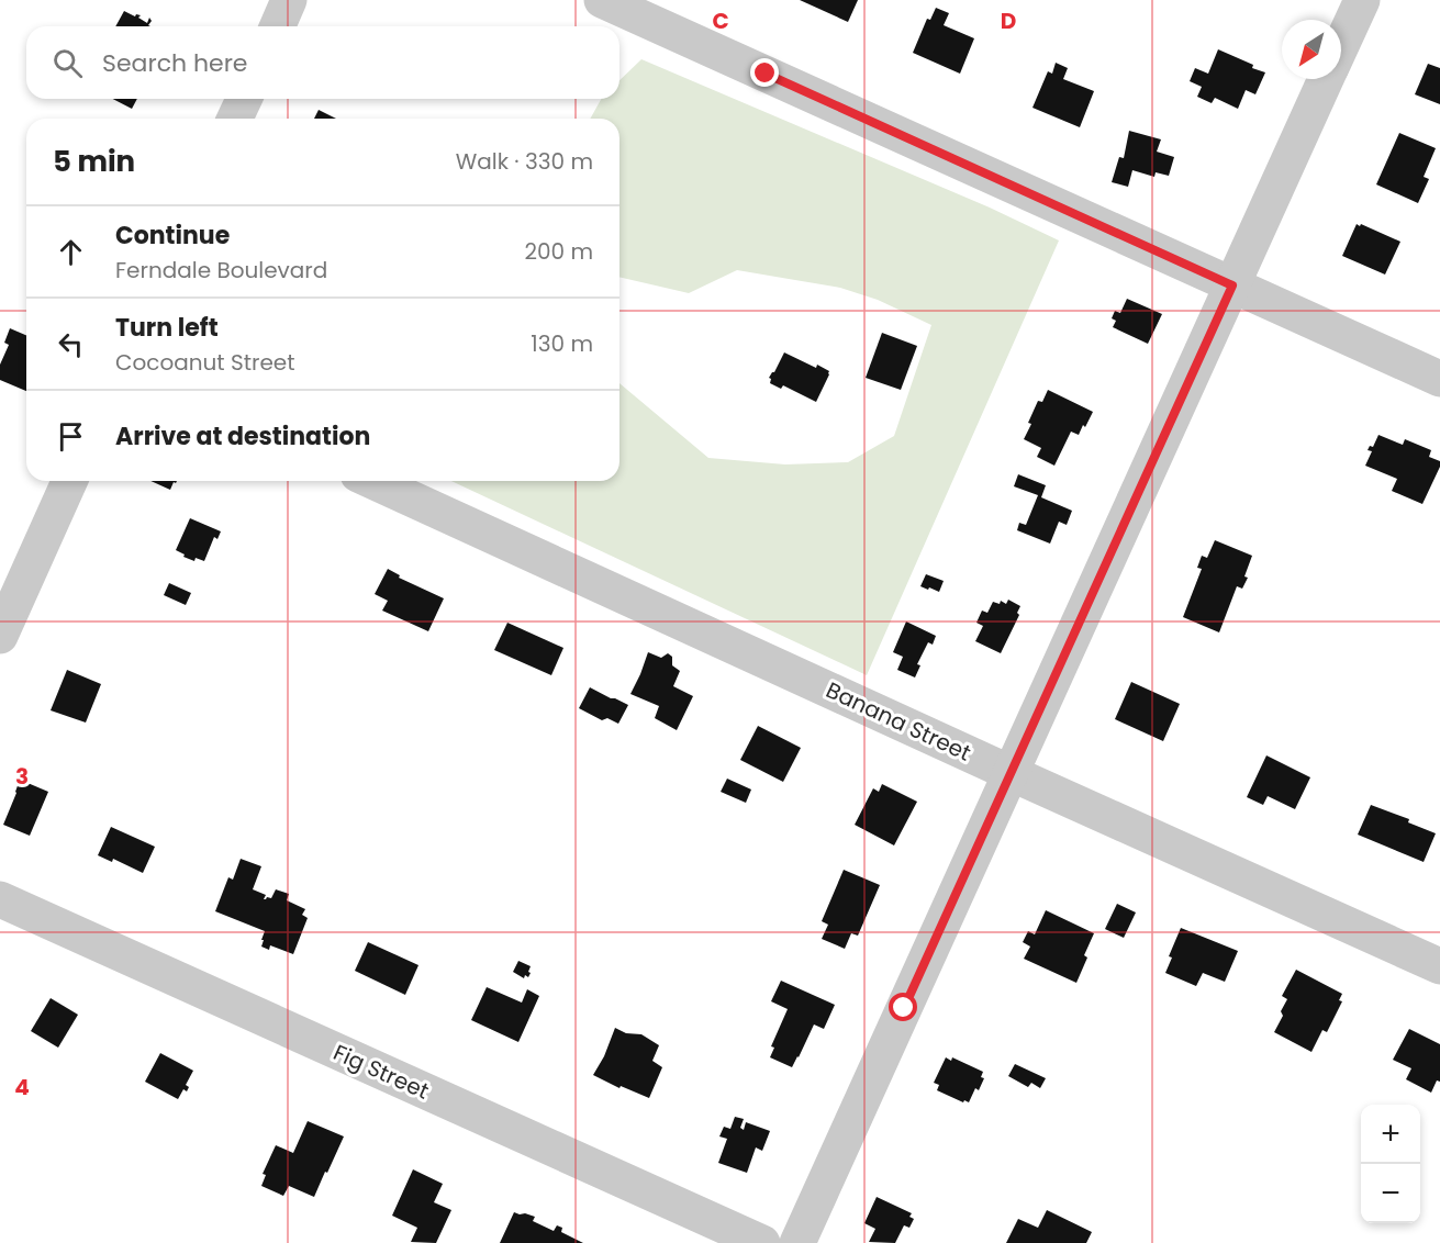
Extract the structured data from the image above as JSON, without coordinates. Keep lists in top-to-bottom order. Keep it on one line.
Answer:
{"streets":{"street":["Banana Street","Fig Street"]},"north":"bottom left","page":{"search":"Search here","heading":["5 min","Walk · 330 m"],"list":[["Continue","Ferndale Boulevard","200 m"],["Turn left","Cocoanut Street","130 m"],"Arrive at destination"],"map_buttons":["+","−"]},"grid":{"columns":["C","D"],"rows":["3","4"]}}
